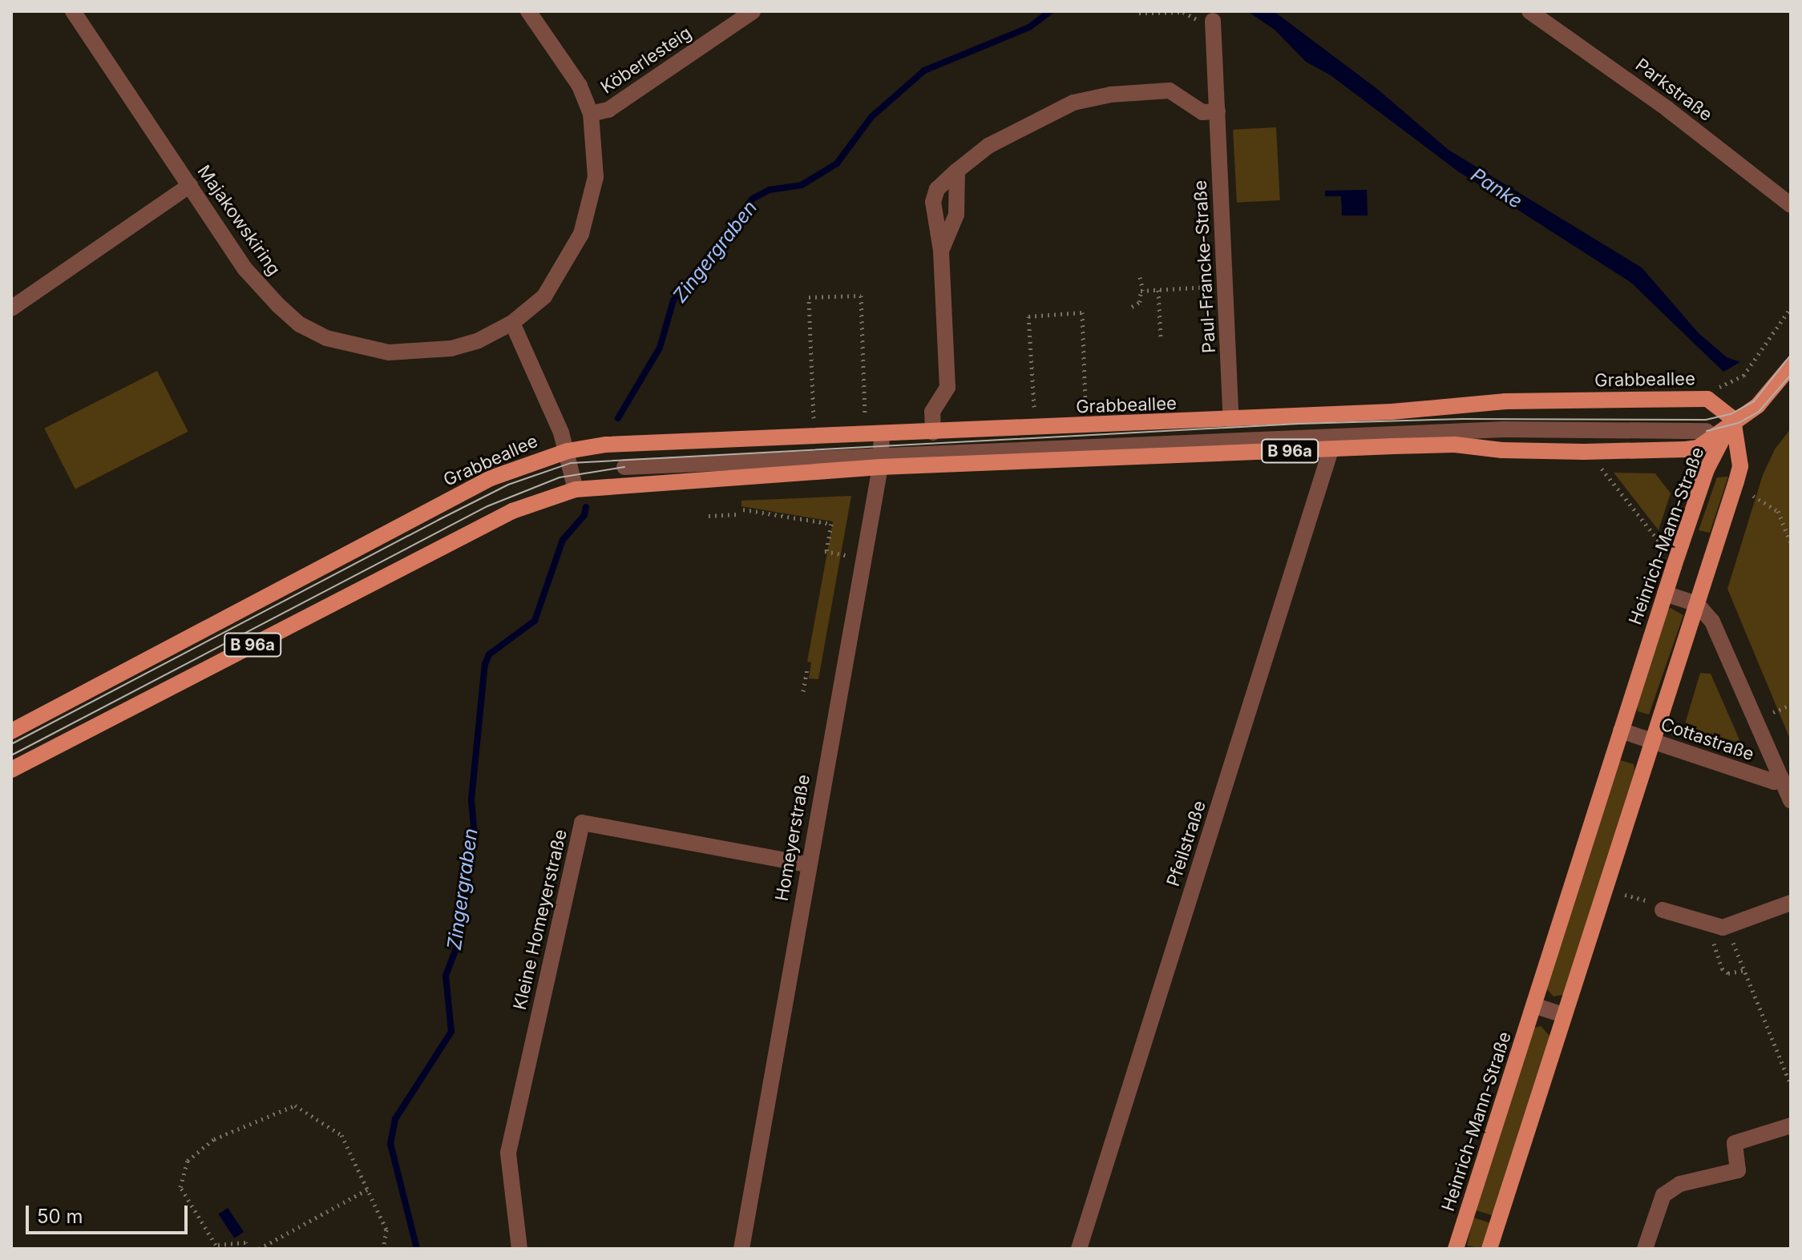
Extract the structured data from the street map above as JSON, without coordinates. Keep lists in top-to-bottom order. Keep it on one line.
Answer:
{"streets":{"main road":["Grabbeallee","B 96a","Heinrich-Mann-Straße"],"street":["Köberlesteig","Parkstraße","Majakowskiring","Paul-Francke-Straße","Cottastraße","Homeyerstraße","Pfeilstraße","Kleine Homeyerstraße"]},"crossings":[["Köberlesteig","Majakowskiring"],["Paul-Francke-Straße","Grabbeallee"],["Grabbeallee","B 96a"],["Grabbeallee","Heinrich-Mann-Straße"],["Grabbeallee","Homeyerstraße"],["B 96a","Heinrich-Mann-Straße"],["B 96a","Homeyerstraße"],["B 96a","Pfeilstraße"],["Heinrich-Mann-Straße","Cottastraße"],["Homeyerstraße","Kleine Homeyerstraße"]],"water":["Panke","Zingergraben"],"scale_bar":"50 m"}
